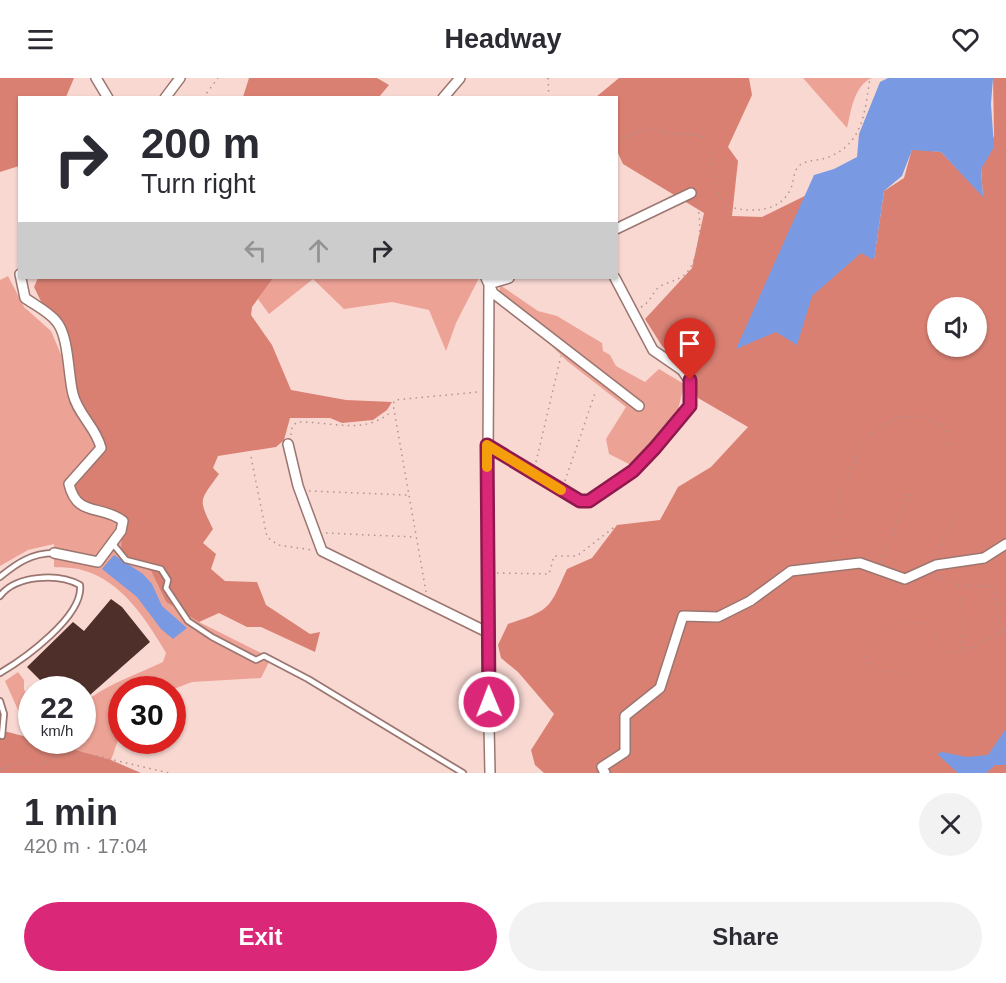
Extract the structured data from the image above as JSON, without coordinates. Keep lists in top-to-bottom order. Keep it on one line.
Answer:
{"page":{"header":"Headway","turn":["200 m","Turn right"],"speed":"22 km/h","limit":"30","heading":["1 min","420 m · 17:04"],"buttons":["Exit","Share"]}}
